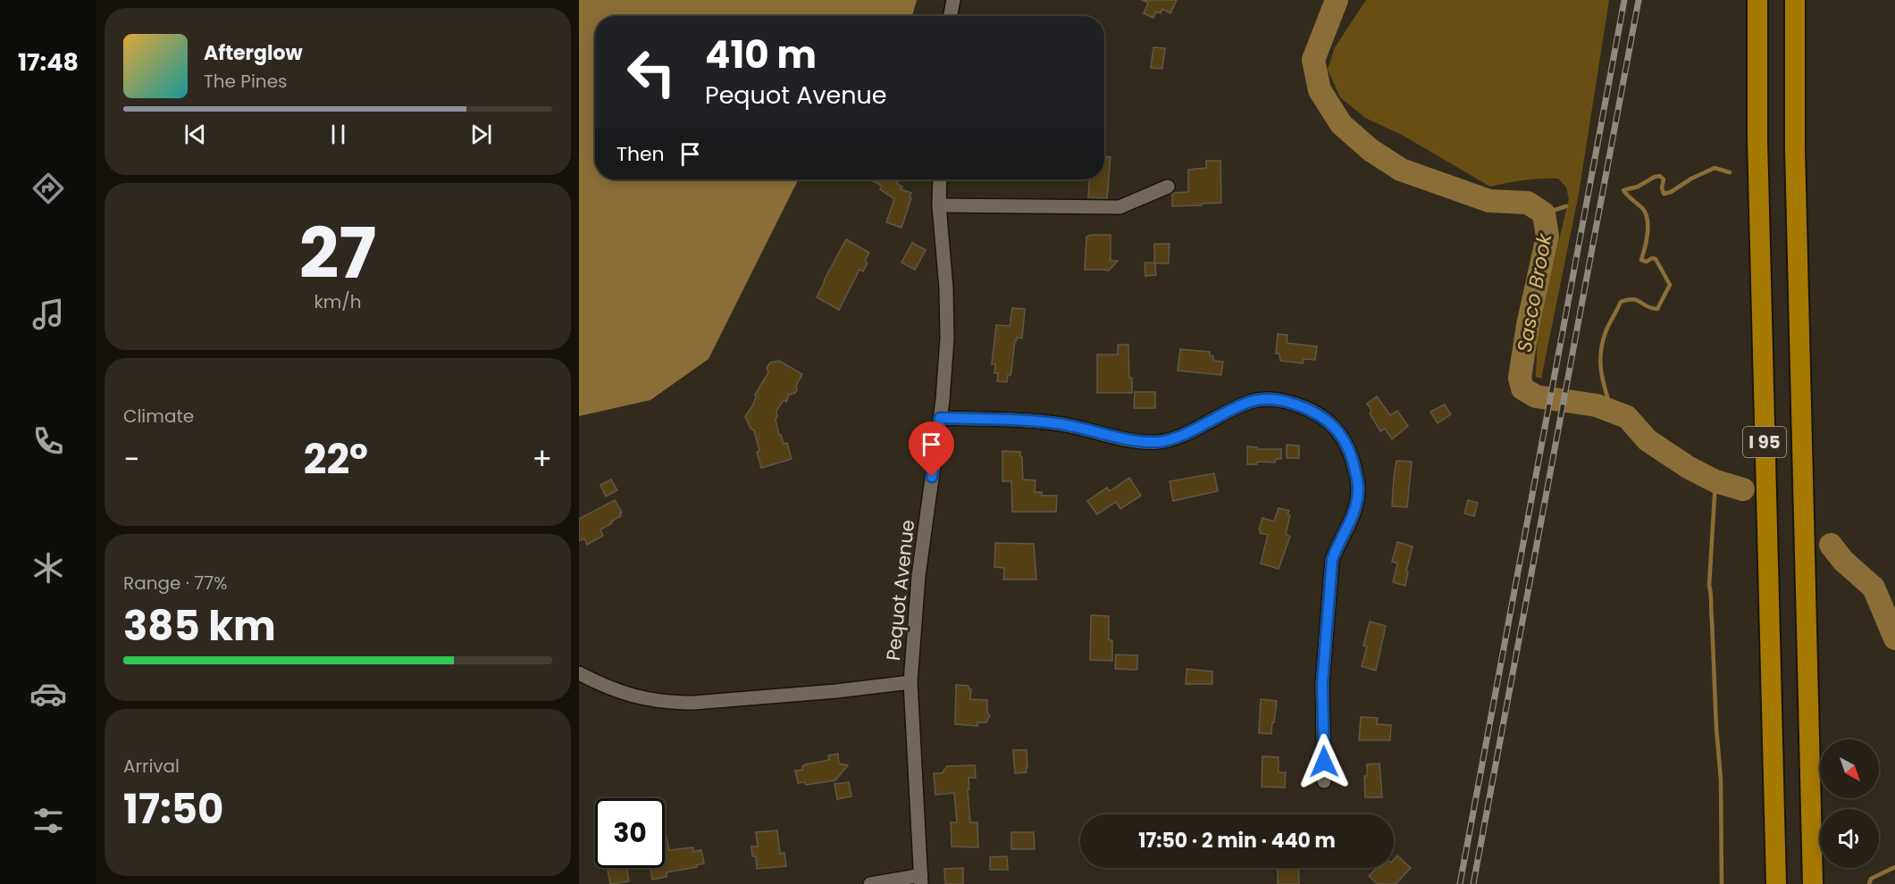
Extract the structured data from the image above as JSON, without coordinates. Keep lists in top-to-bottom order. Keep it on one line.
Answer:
{"streets":{"highway":["I 95"],"street":["Pequot Avenue"]},"water":["Sasco Brook"],"north":"bottom right","page":{"tabs":"17:48","turn":["410 m","Pequot Avenue"],"song":["Afterglow","The Pines"],"then":"Then","tile":[["27","km/h"],"Climate",["Range · 77%","385 km"],["Arrival","17:50"]],"heat":["−","22°","+"],"limit":"30","trip":"17:50 · 2 min · 440 m"}}
